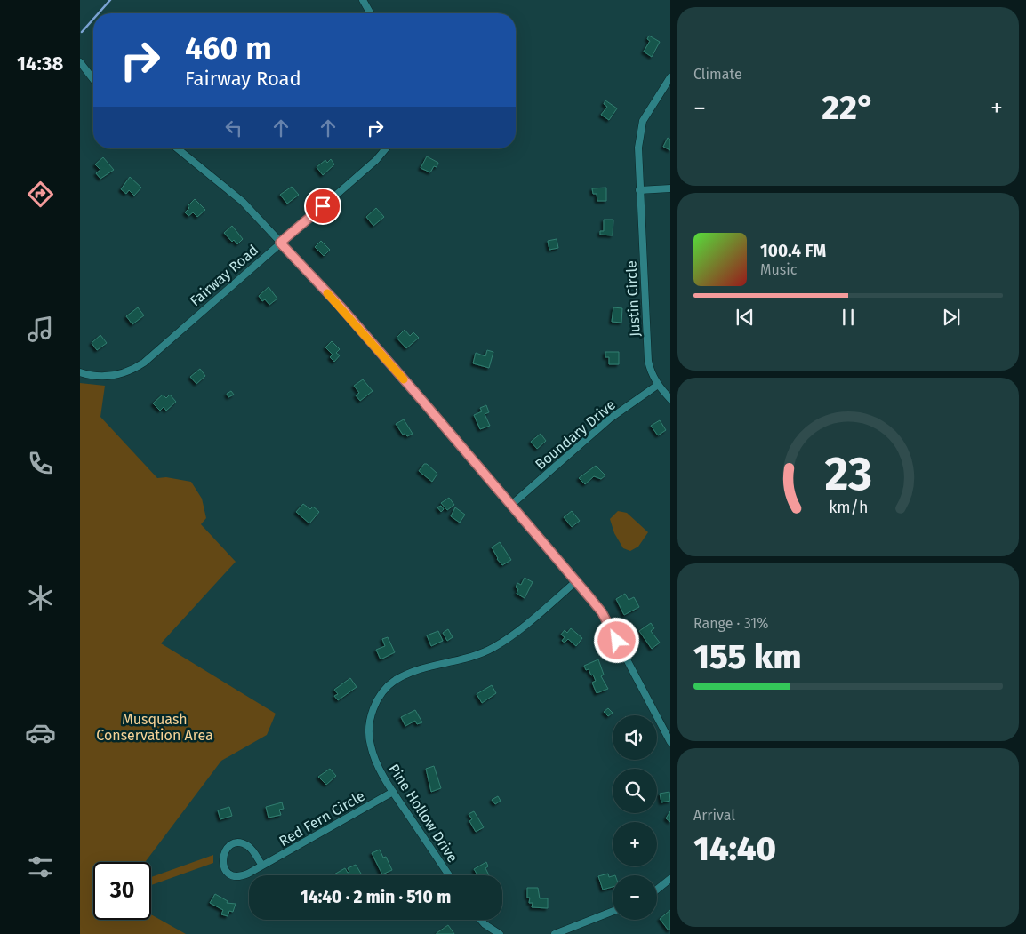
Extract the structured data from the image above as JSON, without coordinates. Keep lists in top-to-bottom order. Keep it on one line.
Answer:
{"streets":{"street":["Fairway Road","Justin Circle","Boundary Drive","Pine Hollow Drive","Red Fern Circle"]},"crossings":[["Justin Circle","Boundary Drive"],["Pine Hollow Drive","Red Fern Circle"]],"parks":["Musquash Conservation Area"],"page":{"tabs":"14:38","tile":["Climate",["Range · 31%","155 km"],["Arrival","14:40"]],"turn":["460 m","Fairway Road"],"heat":["−","22°","+"],"song":["100.4 FM","Music"],"map_buttons":["+","−"],"limit":"30","trip":"14:40 · 2 min · 510 m","gauge":["23","km/h"]}}
